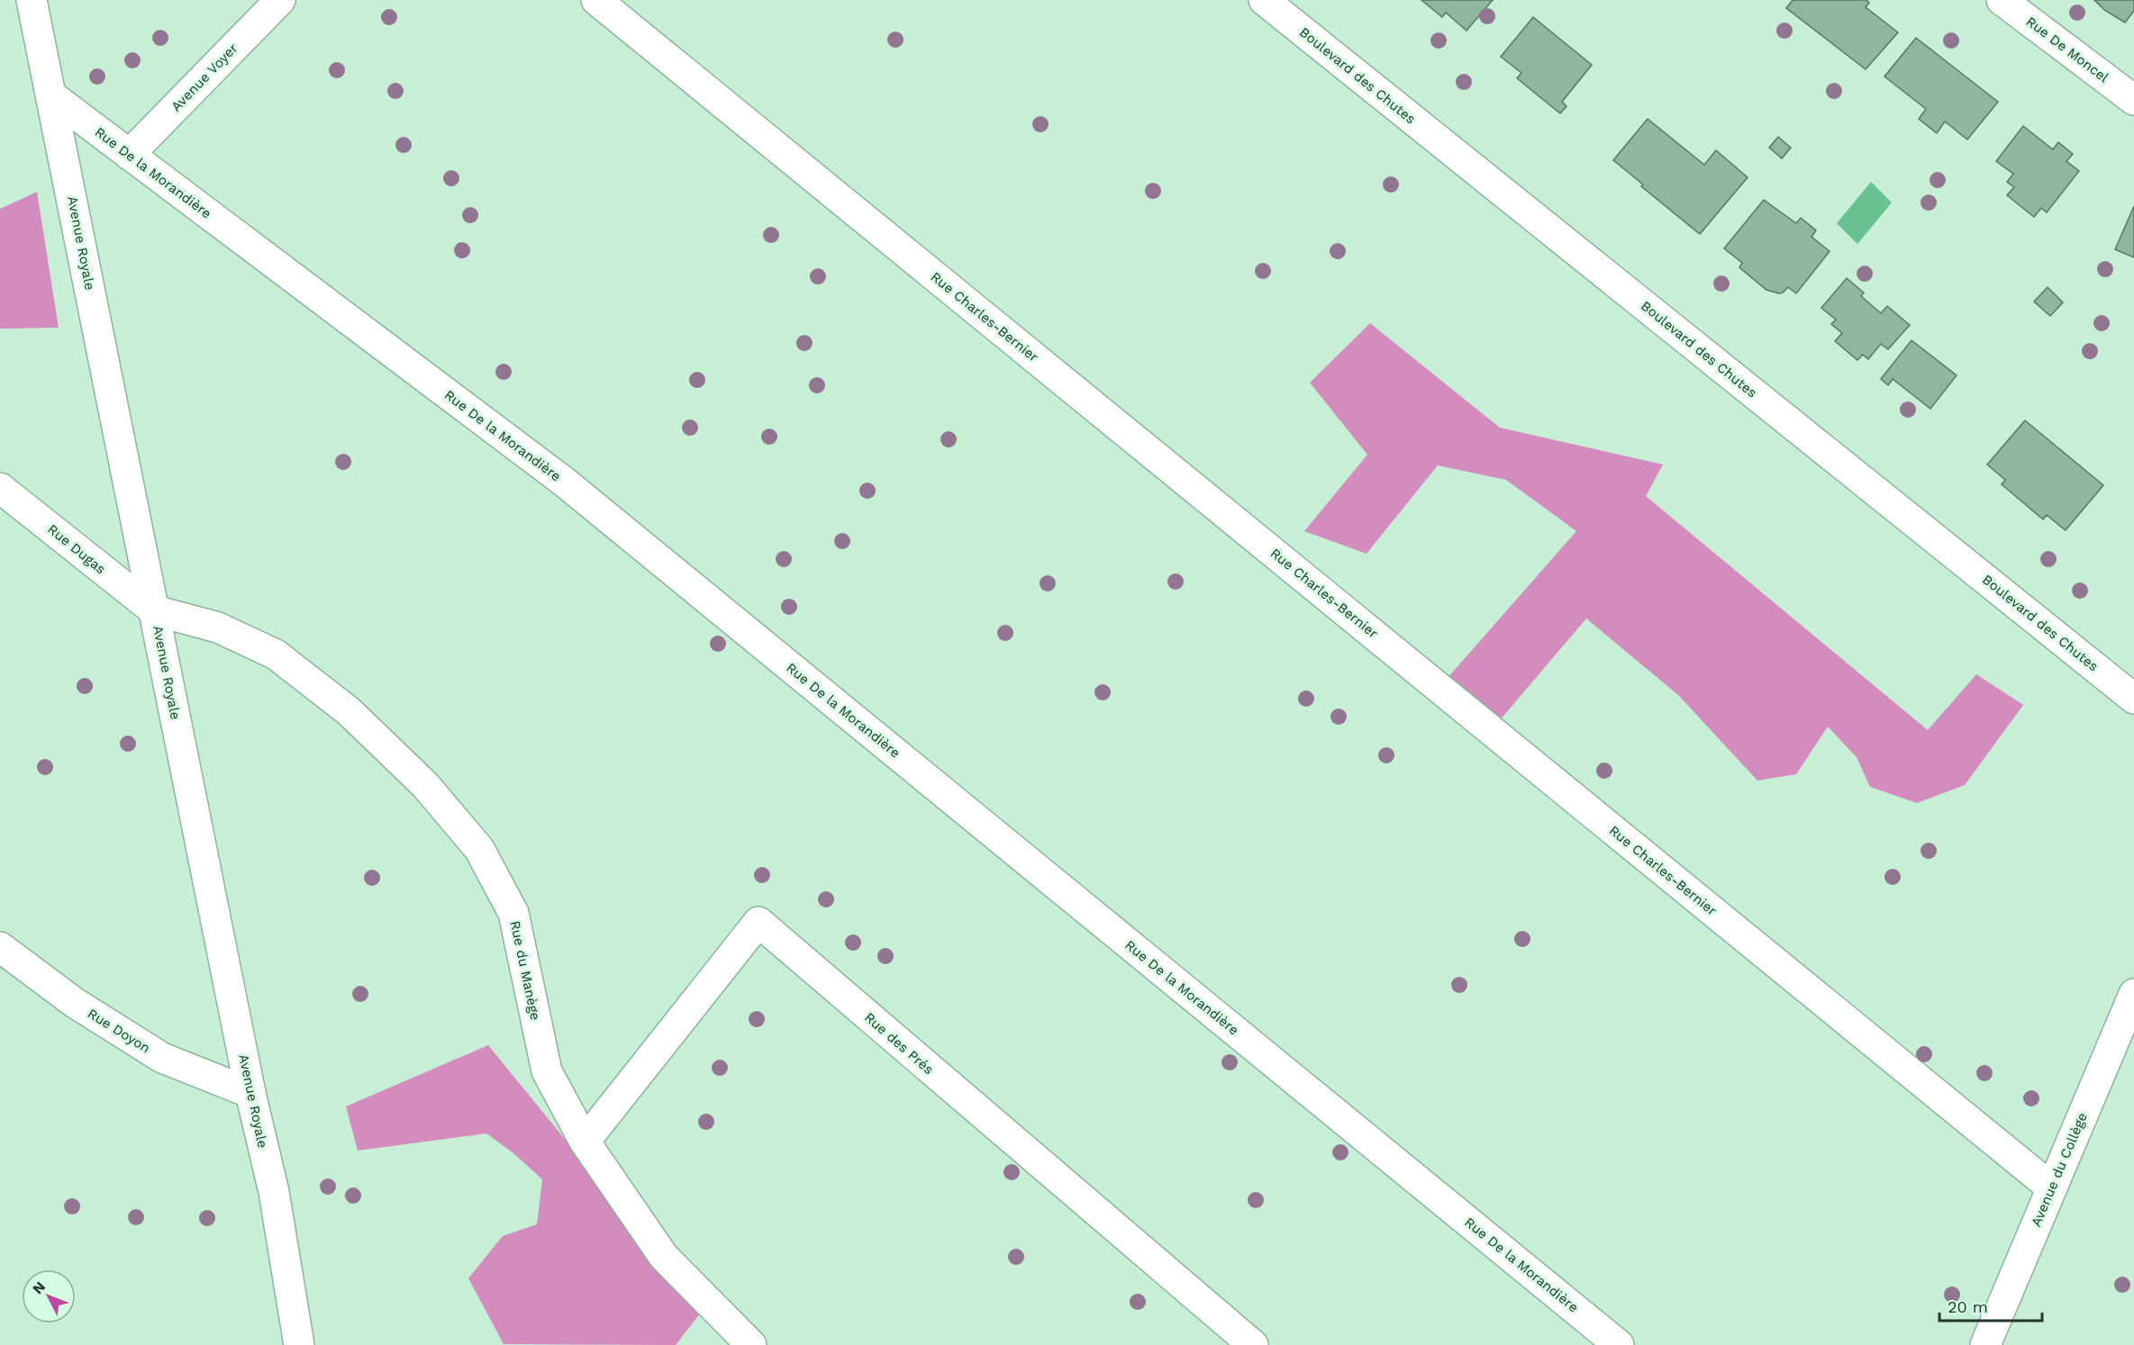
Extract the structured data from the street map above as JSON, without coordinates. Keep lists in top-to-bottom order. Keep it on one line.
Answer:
{"streets":{"street":["Rue De Moncel","Boulevard des Chutes","Avenue Voyer","Rue De la Morandière","Avenue Royale","Rue Charles-Bernier","Rue Dugas","Rue du Manège","Rue Doyon","Rue des Prés","Avenue du Collège"]},"crossings":[["Avenue Voyer","Rue De la Morandière"],["Rue De la Morandière","Avenue Royale"],["Avenue Royale","Rue Dugas"],["Avenue Royale","Rue du Manège"],["Avenue Royale","Rue Doyon"],["Rue Charles-Bernier","Avenue du Collège"],["Rue Dugas","Rue du Manège"],["Rue du Manège","Rue des Prés"]],"scale_bar":"20 m","north":"top left"}
